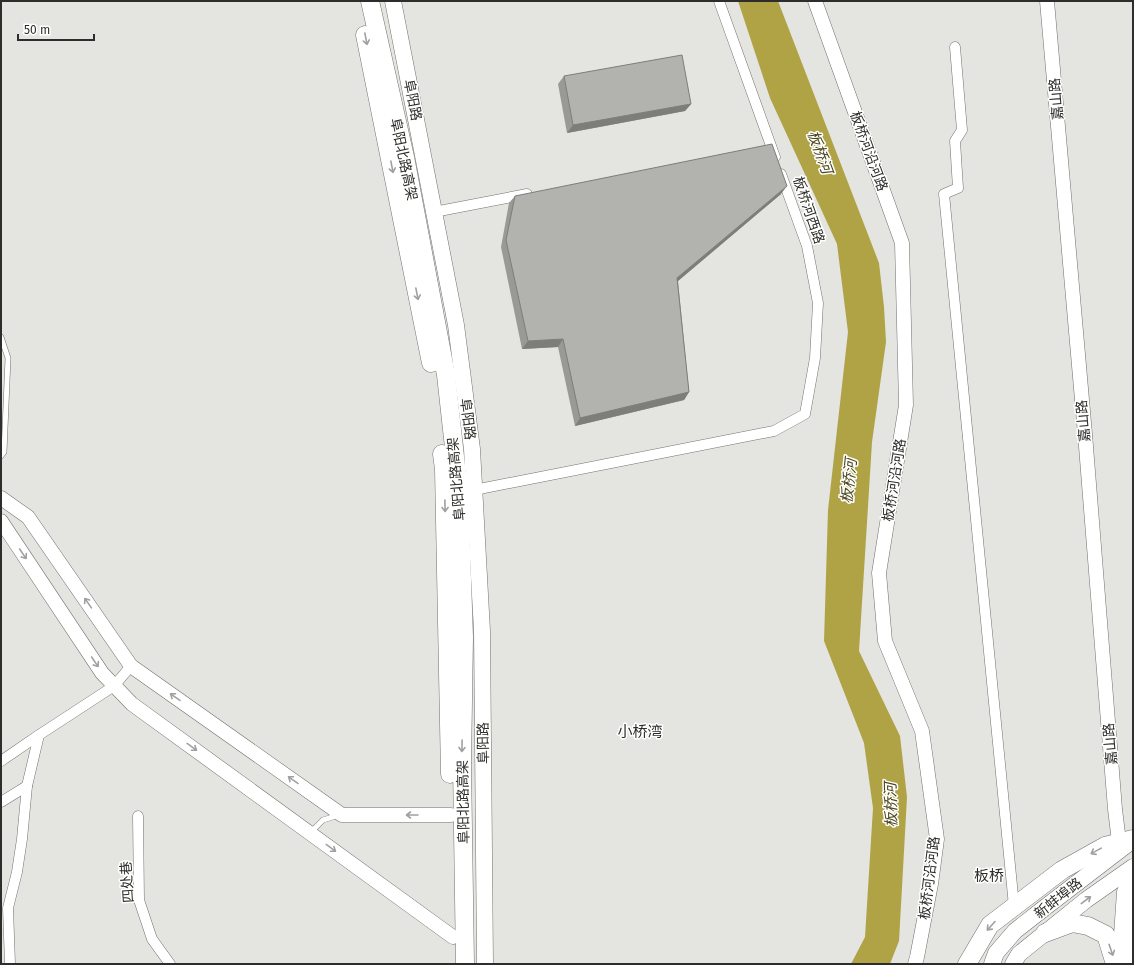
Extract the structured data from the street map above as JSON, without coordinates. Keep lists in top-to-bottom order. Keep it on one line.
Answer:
{"streets":{"highway":["阜阳北路高架"],"main road":["阜阳路","新蚌埠路"],"street":["嘉山路","板桥河沿河路","板桥河西路","四处巷"]},"crossings":[["嘉山路","新蚌埠路"],["阜阳路","板桥河西路"]],"districts":["小桥湾","板桥"],"water":["板桥河"],"scale_bar":"50 m"}
